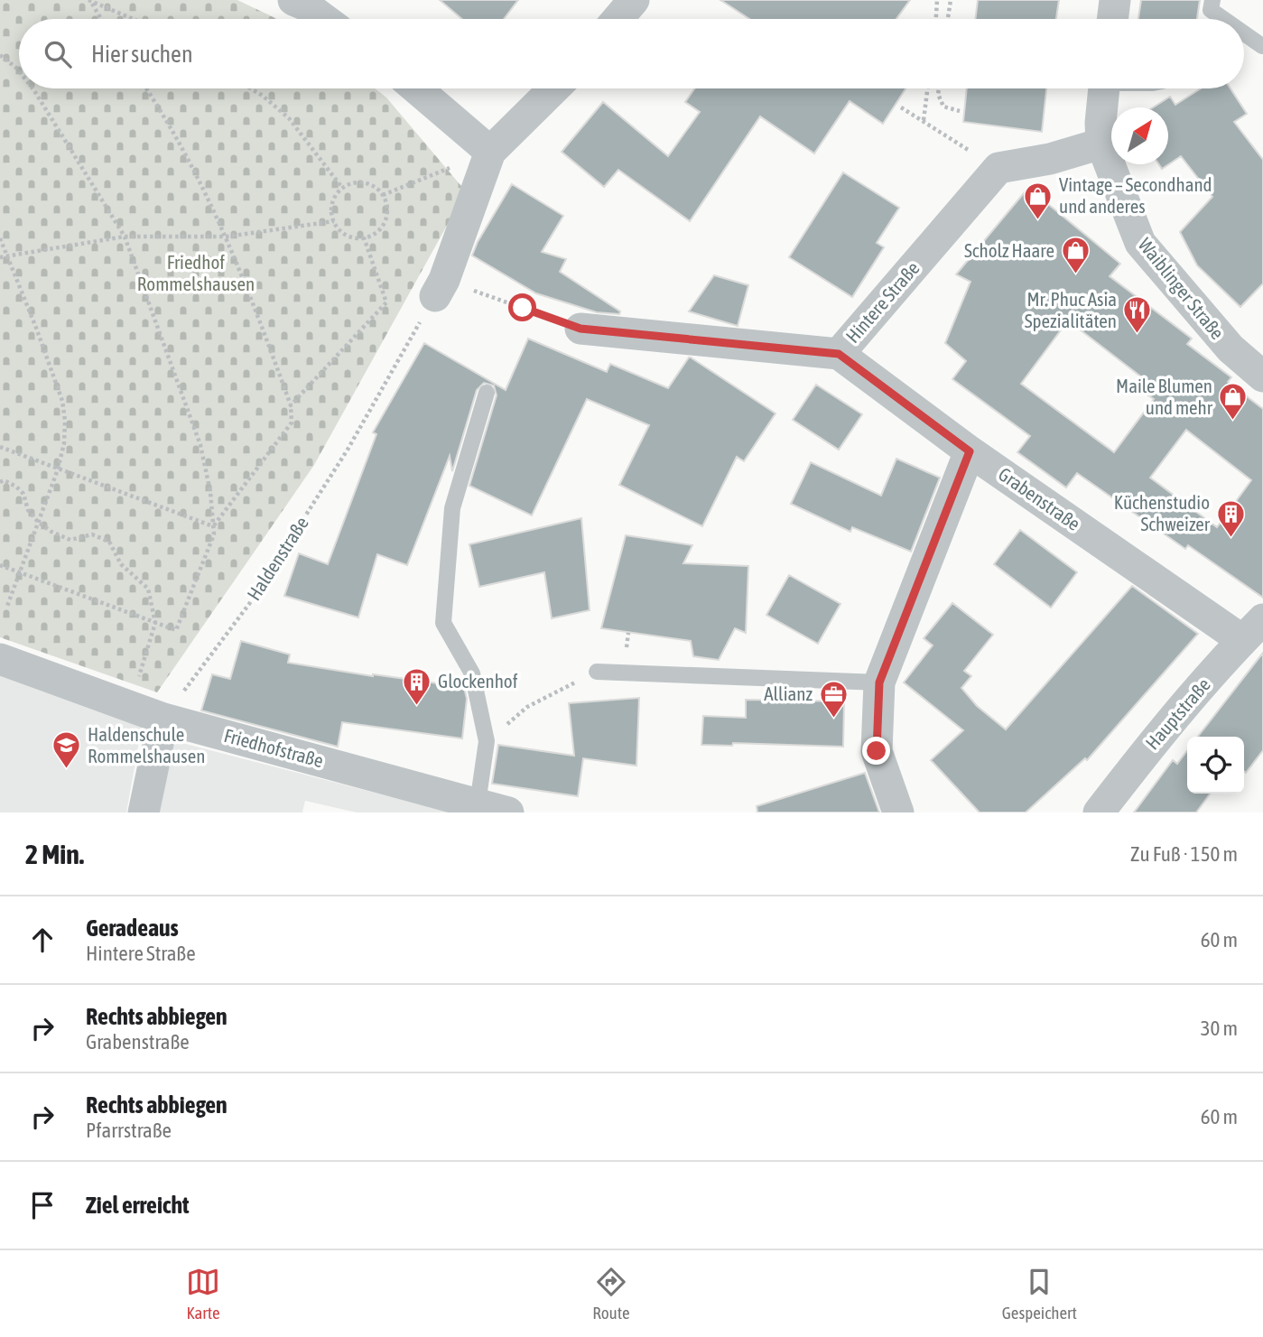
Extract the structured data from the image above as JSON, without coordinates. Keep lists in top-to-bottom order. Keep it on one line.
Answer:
{"streets":{"street":["Waiblinger Straße","Hintere Straße","Grabenstraße","Hauptstraße","Friedhofstraße"],"path":["Haldenstraße"]},"crossings":[["Hintere Straße","Grabenstraße"],["Grabenstraße","Hauptstraße"],["Haldenstraße","Friedhofstraße"]],"parks":["Friedhof Rommelshausen"],"places":{"shop":["Vintage – Secondhand und anderes","Scholz Haare","Maile Blumen und mehr"],"restaurant":["Mr. Phuc Asia Spezialitäten"],"building":["Küchenstudio Schweizer","Glockenhof"],"office":["Allianz"],"school or university":["Haldenschule Rommelshausen"]},"north":"top right","page":{"search":"Hier suchen","heading":["2 Min.","Zu Fuß · 150 m"],"list":[["Geradeaus","Hintere Straße","60 m"],["Rechts abbiegen","Grabenstraße","30 m"],["Rechts abbiegen","Pfarrstraße","60 m"],"Ziel erreicht"],"nav":["Karte","Route","Gespeichert"]}}
